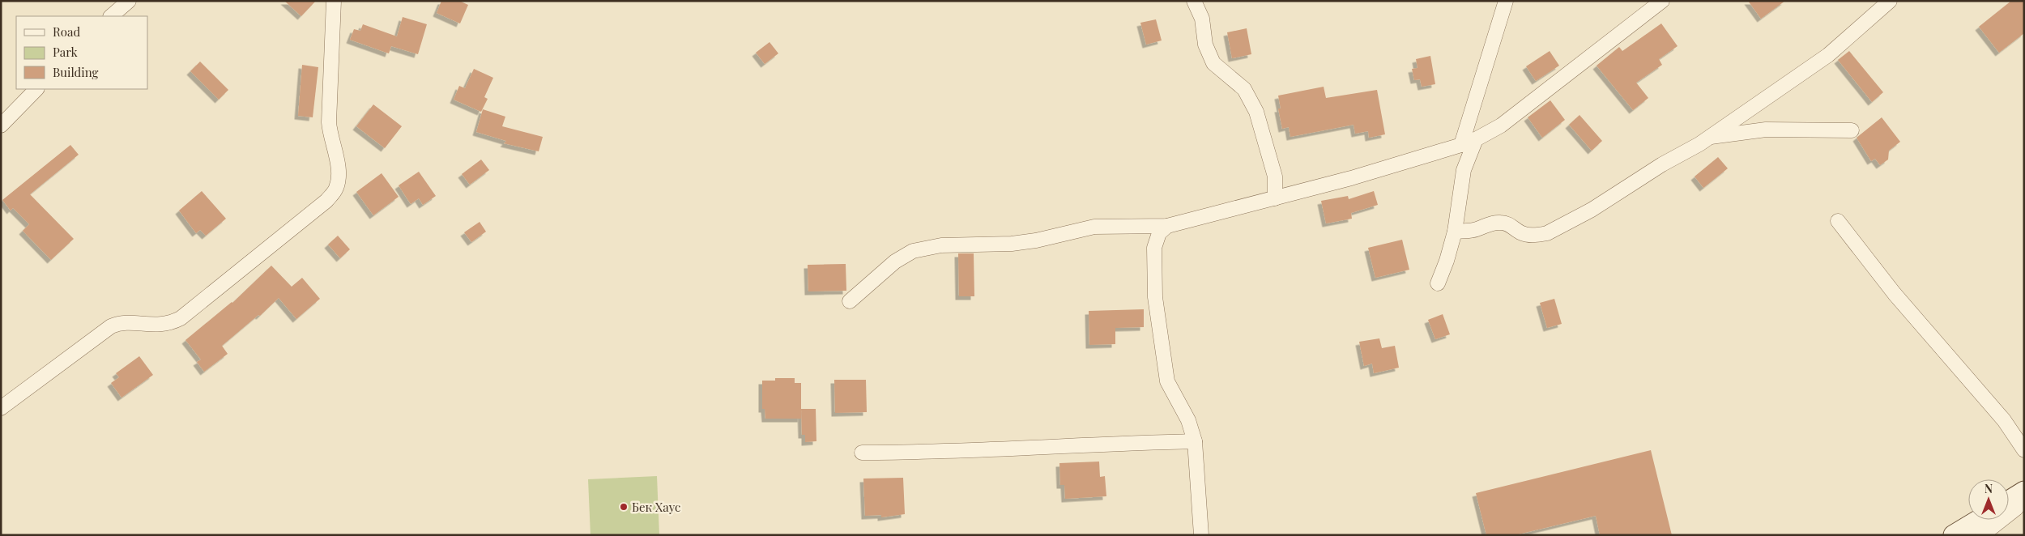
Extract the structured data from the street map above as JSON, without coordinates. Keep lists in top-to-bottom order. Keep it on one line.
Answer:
{"places":["Бек Хаус"],"legend":["Road","Park","Building"],"north":"top"}
